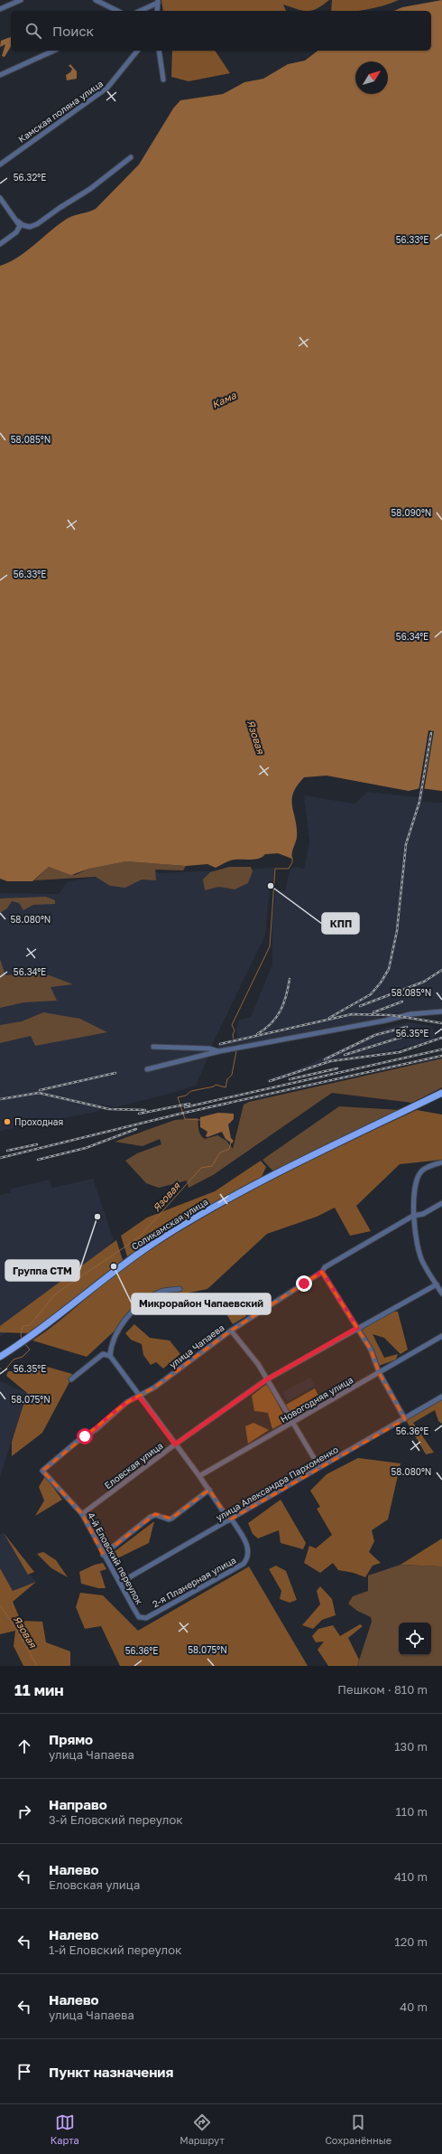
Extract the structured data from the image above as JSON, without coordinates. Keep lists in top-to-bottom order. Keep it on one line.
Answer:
{"streets":{"main road":["Соликамская улица"],"street":["Камская поляна улица","улица Чапаева","Новогодняя улица","Еловская улица","улица Александра Пархоменко","4-й Еловский переулок","2-я Планерная улица"]},"crossings":[["улица Чапаева","4-й Еловский переулок"],["улица Чапаева","2-я Планерная улица"],["Новогодняя улица","2-я Планерная улица"],["Еловская улица","4-й Еловский переулок"],["Еловская улица","2-я Планерная улица"],["улица Александра Пархоменко","4-й Еловский переулок"],["улица Александра Пархоменко","2-я Планерная улица"],["4-й Еловский переулок","2-я Планерная улица"]],"water":["Кама","Язовая"],"places":["КПП","Проходная","Группа СТМ","Микрорайон Чапаевский"],"north":"top right","page":{"search":"Поиск","heading":["11 мин","Пешком · 810 m"],"list":[["Прямо","улица Чапаева","130 m"],["Направо","3-й Еловский переулок","110 m"],["Налево","Еловская улица","410 m"],["Налево","1-й Еловский переулок","120 m"],["Налево","улица Чапаева","40 m"],"Пункт назначения"],"nav":["Карта","Маршрут","Сохранённые"]},"coordinates":["56.32°E","56.33°E","58.085°N","58.090°N","56.34°E","58.080°N","56.35°E","58.075°N","56.36°E"]}
